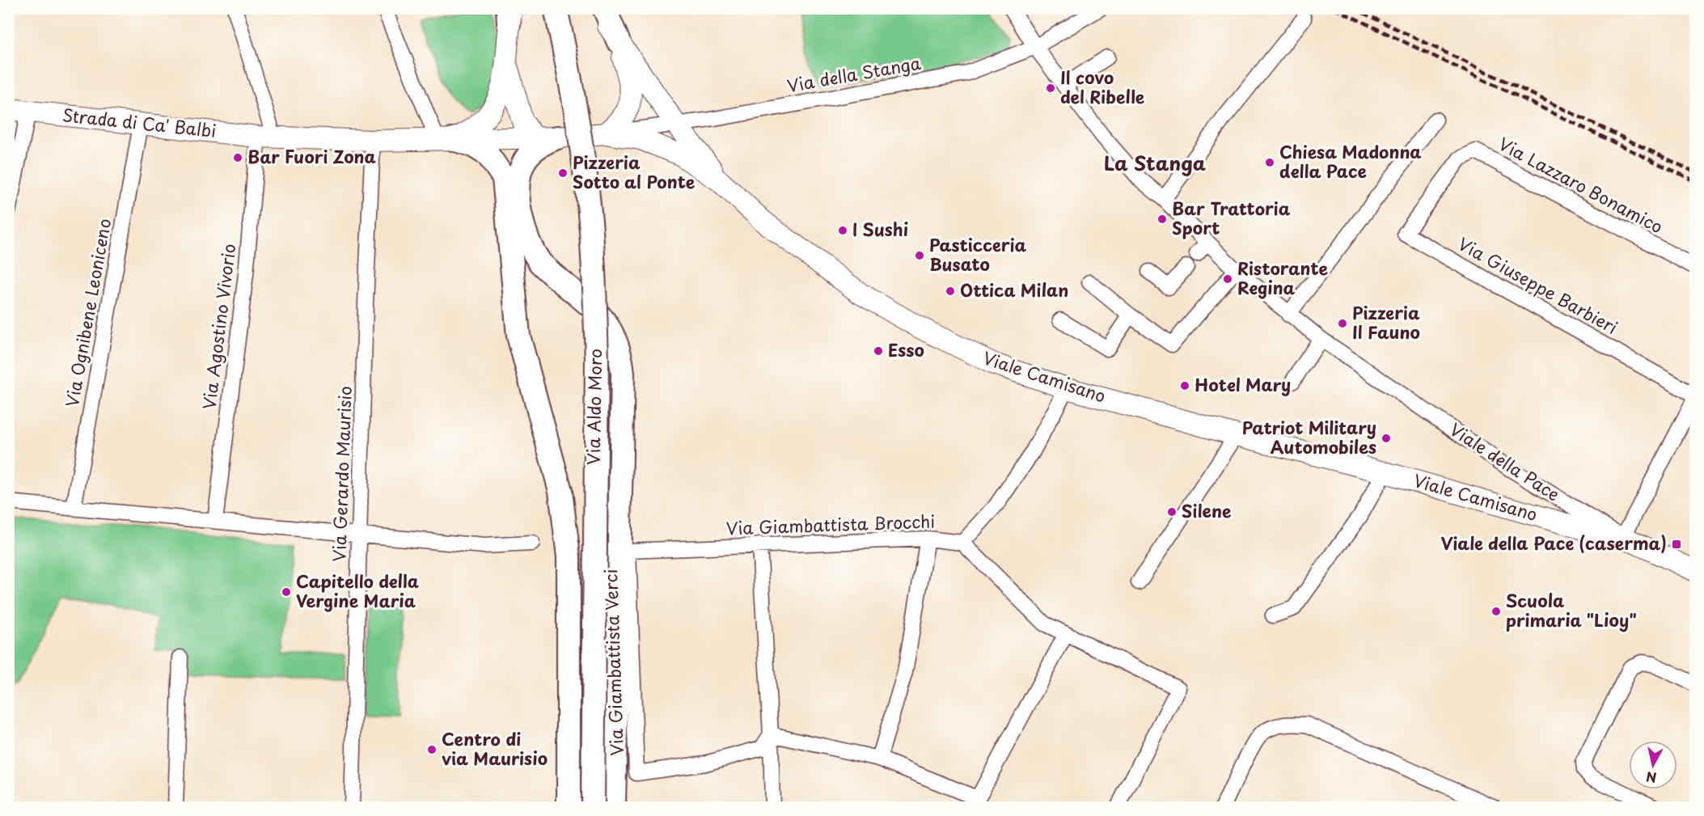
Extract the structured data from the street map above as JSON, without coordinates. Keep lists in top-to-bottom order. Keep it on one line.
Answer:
{"streets":{"main road":["Strada di Ca' Balbi","Viale Camisano","Via Aldo Moro","Viale della Pace"],"street":["Via della Stanga","Via Lazzaro Bonamico","Via Giuseppe Barbieri","Via Ognibene Leoniceno","Via Agostino Vivorio","Via Gerardo Maurisio","Via Giambattista Brocchi","Via Giambattista Verci"]},"crossings":[["Via della Stanga","Viale Camisano"],["Via della Stanga","Viale della Pace"],["Strada di Ca' Balbi","Via Ognibene Leoniceno"],["Strada di Ca' Balbi","Via Agostino Vivorio"],["Strada di Ca' Balbi","Viale Camisano"],["Strada di Ca' Balbi","Via Gerardo Maurisio"],["Via Lazzaro Bonamico","Via Giuseppe Barbieri"],["Viale Camisano","Viale della Pace"],["Via Giambattista Brocchi","Via Giambattista Verci"]],"districts":["La Stanga"],"places":{"other":["Il covo del Ribelle","Bar Fuori Zona","Chiesa Madonna della Pace","Pizzeria Sotto al Ponte","Bar Trattoria Sport","I Sushi","Pasticceria Busato","Ristorante Regina","Ottica Milan","Pizzeria Il Fauno","Esso","Hotel Mary","Patriot Military Automobiles","Silene","Capitello della Vergine Maria","Scuola primaria \"Lioy\"","Centro di via Maurisio"],"transit":["Viale della Pace (caserma)"]},"north":"bottom"}
